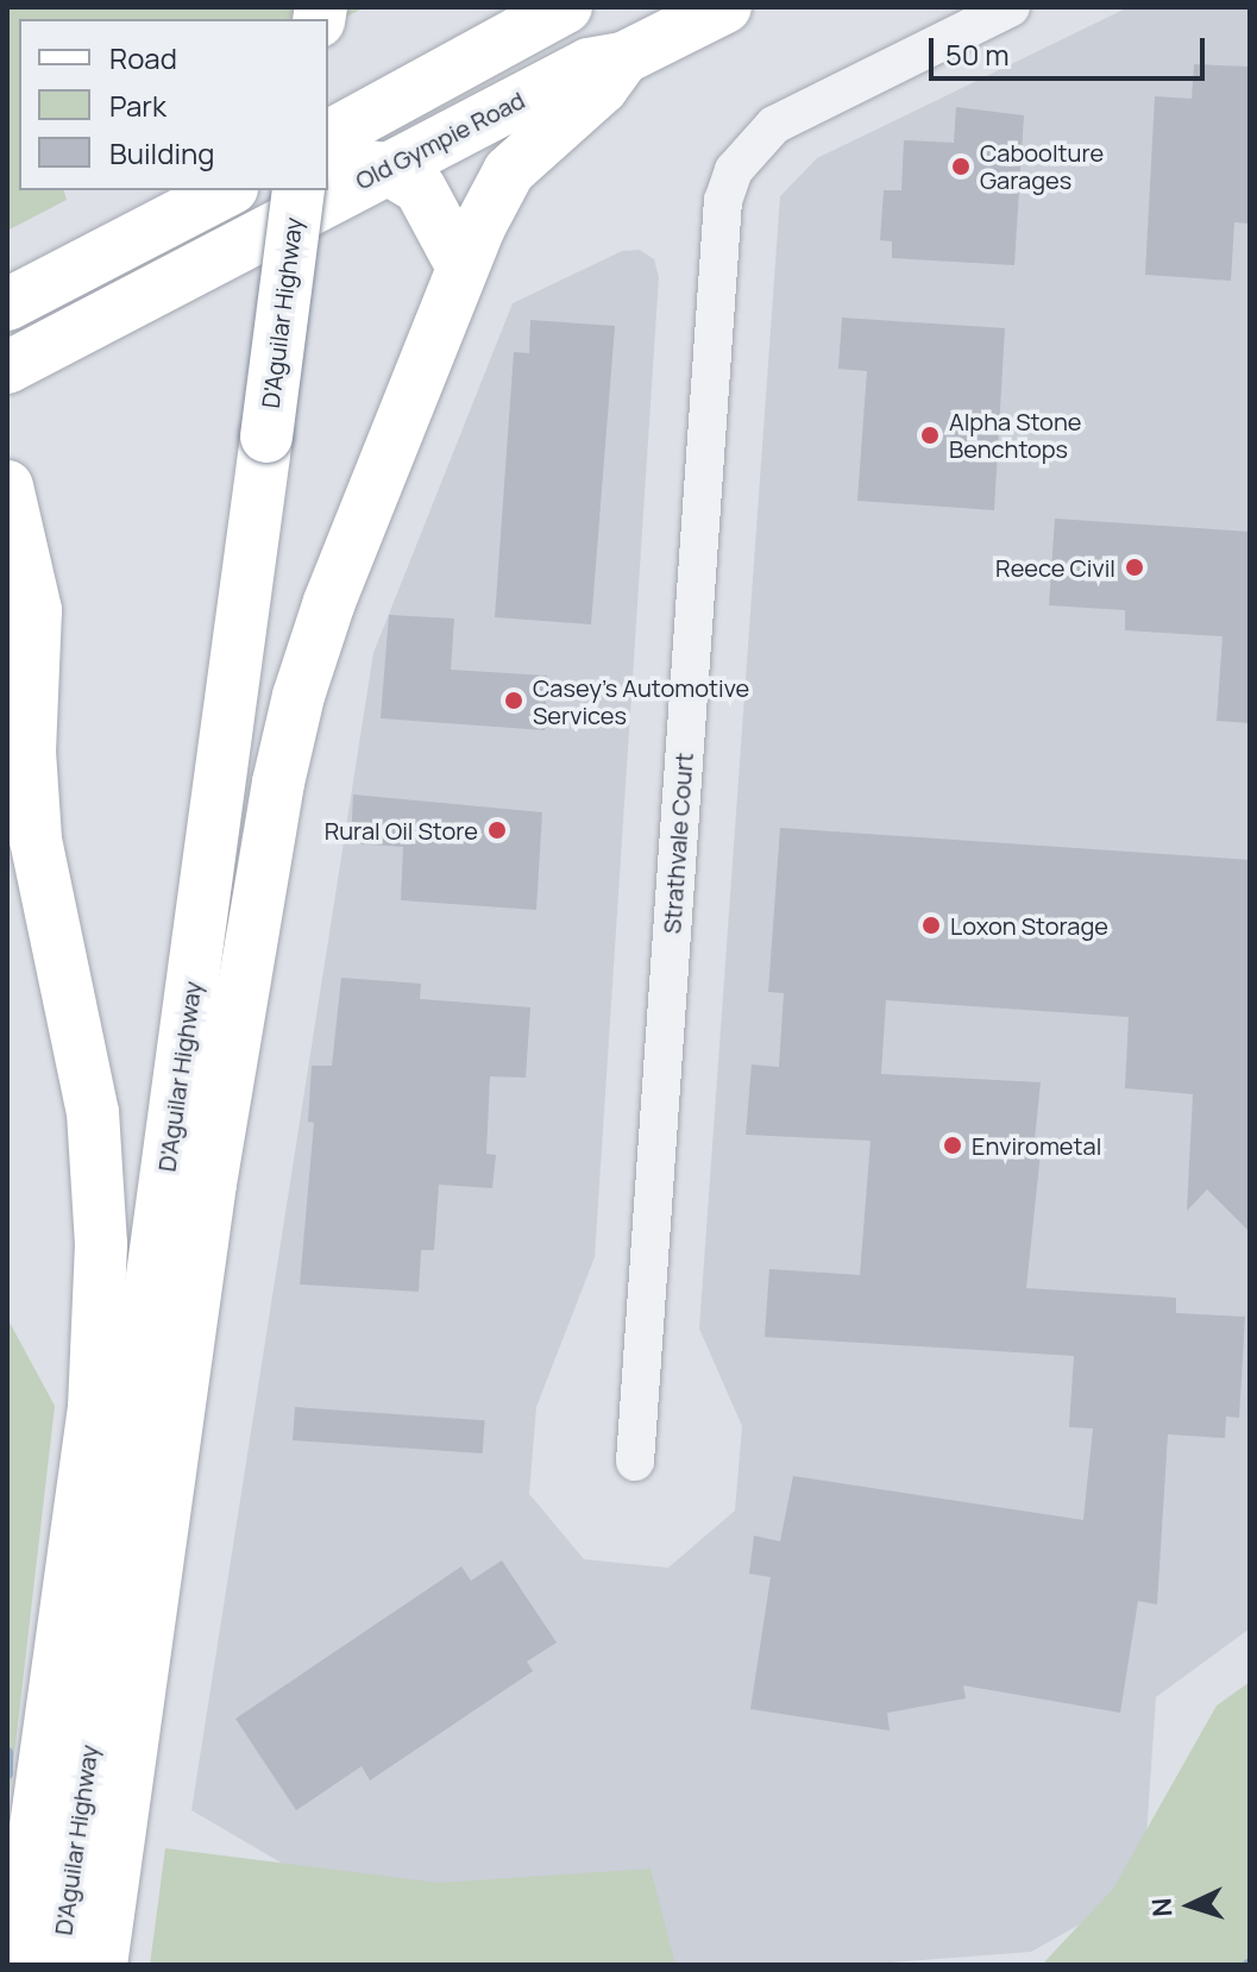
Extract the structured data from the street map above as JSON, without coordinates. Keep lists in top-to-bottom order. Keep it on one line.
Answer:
{"streets":{"main road":["Old Gympie Road","D'Aguilar Highway"],"street":["Strathvale Court"]},"places":["Caboolture Garages","Alpha Stone Benchtops","Reece Civil","Casey's Automotive Services","Rural Oil Store","Loxon Storage","Envirometal"],"legend":["Road","Park","Building"],"scale_bar":"50 m","north":"left"}
